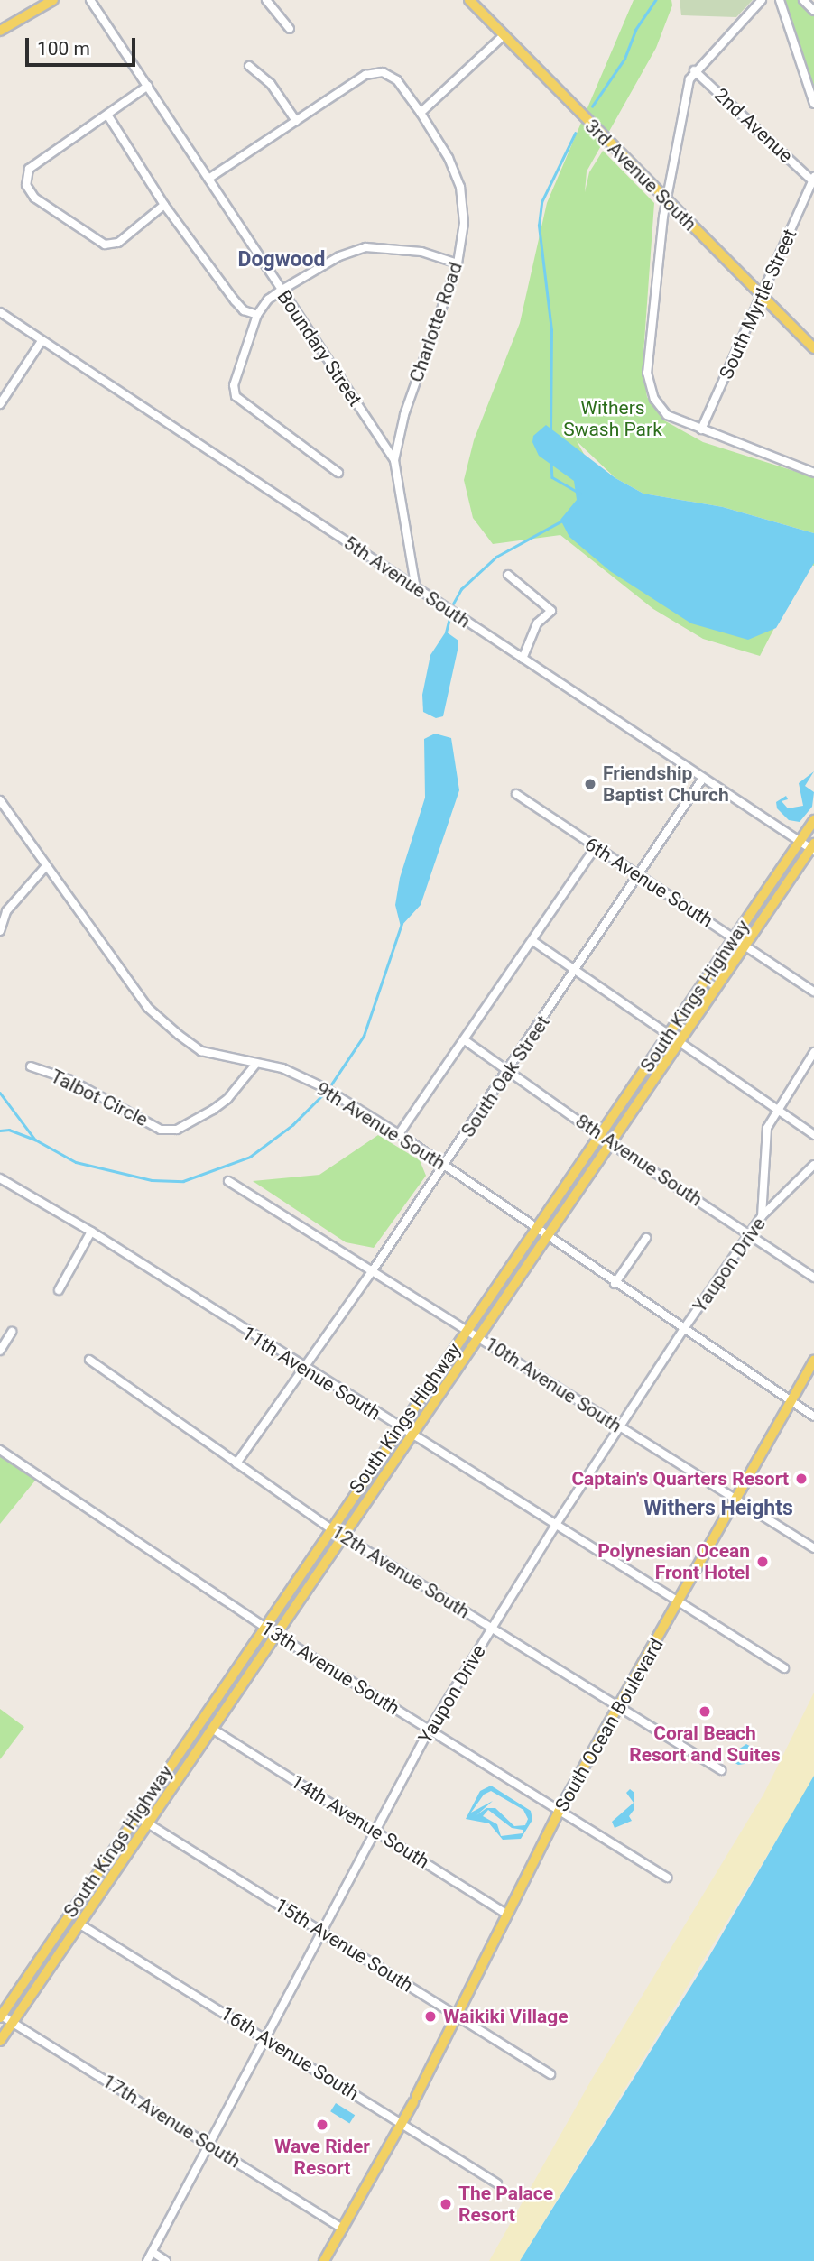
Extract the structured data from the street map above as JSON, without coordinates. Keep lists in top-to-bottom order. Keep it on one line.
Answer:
{"streets":{"main road":["3rd Avenue South","South Kings Highway","South Ocean Boulevard"],"street":["2nd Avenue","South Myrtle Street","Charlotte Road","Boundary Street","5th Avenue South","6th Avenue South","South Oak Street","Talbot Circle","9th Avenue South","8th Avenue South","Yaupon Drive","11th Avenue South","10th Avenue South","12th Avenue South","13th Avenue South","14th Avenue South","15th Avenue South","16th Avenue South","17th Avenue South"]},"crossings":[["2nd Avenue","South Myrtle Street"],["3rd Avenue South","South Myrtle Street"],["Charlotte Road","Boundary Street"],["Boundary Street","5th Avenue South"],["5th Avenue South","South Kings Highway"],["5th Avenue South","South Oak Street"],["6th Avenue South","South Kings Highway"],["6th Avenue South","South Oak Street"],["South Kings Highway","9th Avenue South"],["South Kings Highway","8th Avenue South"],["South Kings Highway","11th Avenue South"],["South Kings Highway","10th Avenue South"],["South Kings Highway","12th Avenue South"],["South Kings Highway","13th Avenue South"],["South Kings Highway","14th Avenue South"],["South Kings Highway","15th Avenue South"],["South Kings Highway","16th Avenue South"],["South Kings Highway","17th Avenue South"],["South Oak Street","9th Avenue South"],["South Oak Street","8th Avenue South"],["South Oak Street","11th Avenue South"],["South Oak Street","10th Avenue South"],["South Oak Street","12th Avenue South"],["Talbot Circle","9th Avenue South"],["9th Avenue South","Yaupon Drive"],["9th Avenue South","South Ocean Boulevard"],["8th Avenue South","Yaupon Drive"],["Yaupon Drive","11th Avenue South"],["Yaupon Drive","10th Avenue South"],["Yaupon Drive","12th Avenue South"],["Yaupon Drive","13th Avenue South"],["Yaupon Drive","14th Avenue South"],["Yaupon Drive","15th Avenue South"],["Yaupon Drive","16th Avenue South"],["Yaupon Drive","17th Avenue South"],["11th Avenue South","South Ocean Boulevard"],["10th Avenue South","South Ocean Boulevard"],["12th Avenue South","South Ocean Boulevard"],["13th Avenue South","South Ocean Boulevard"],["South Ocean Boulevard","14th Avenue South"],["South Ocean Boulevard","15th Avenue South"],["South Ocean Boulevard","16th Avenue South"],["South Ocean Boulevard","17th Avenue South"]],"districts":["Dogwood","Withers Heights"],"parks":["Withers Swash Park"],"places":["Friendship Baptist Church","Captain's Quarters Resort","Polynesian Ocean Front Hotel","Coral Beach Resort and Suites","Waikiki Village","Wave Rider Resort","The Palace Resort"],"scale_bar":"100 m"}
